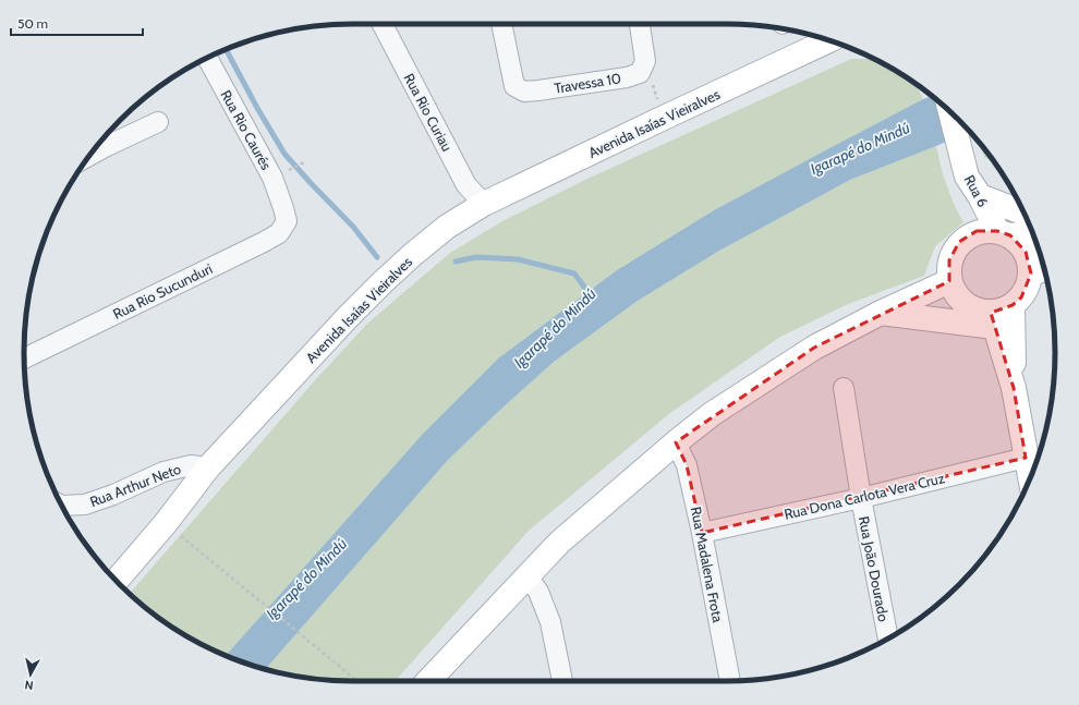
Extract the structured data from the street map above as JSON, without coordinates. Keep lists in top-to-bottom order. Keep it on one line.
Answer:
{"streets":{"main road":["Avenida Isaías Vieiralves","Rua 6"],"street":["Travessa 10","Rua Rio Curiau","Rua Rio Caurés","Rua Rio Sucunduri","Rua Arthur Neto","Rua Dona Carlota Vera Cruz","Rua Madalena Frota","Rua João Dourado"]},"crossings":[["Rua Rio Curiau","Avenida Isaías Vieiralves"],["Avenida Isaías Vieiralves","Rua Arthur Neto"],["Rua Rio Caurés","Rua Rio Sucunduri"],["Rua Dona Carlota Vera Cruz","Rua Madalena Frota"],["Rua Dona Carlota Vera Cruz","Rua João Dourado"]],"water":["Igarapé do Mindú"],"scale_bar":"50 m","north":"bottom"}
